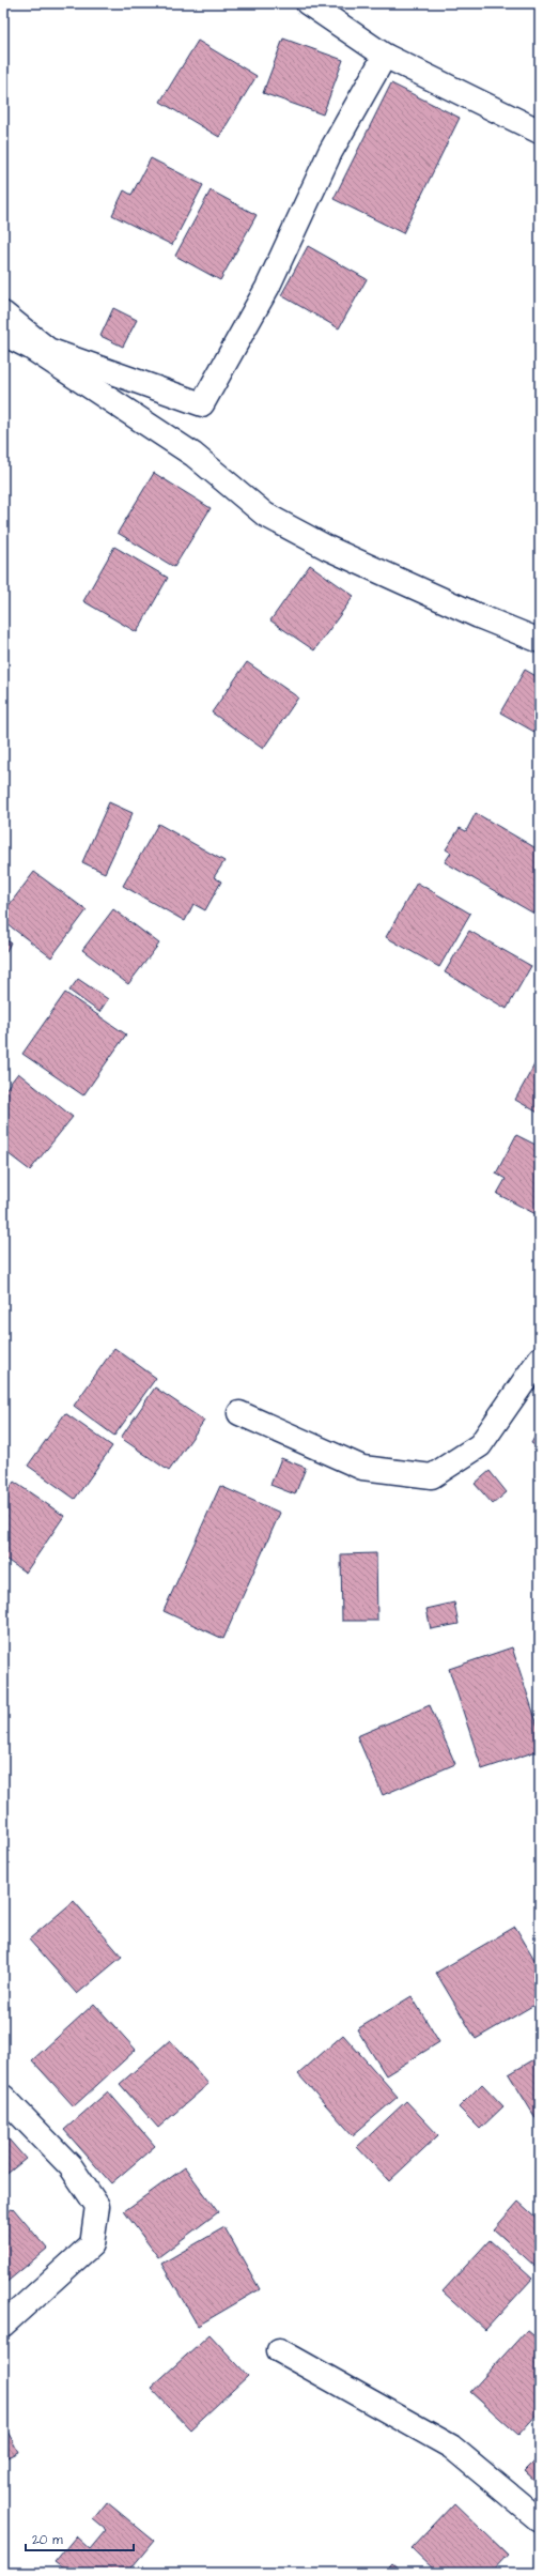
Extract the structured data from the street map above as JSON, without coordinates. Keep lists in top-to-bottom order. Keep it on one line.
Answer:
{"scale_bar":"20 m"}
